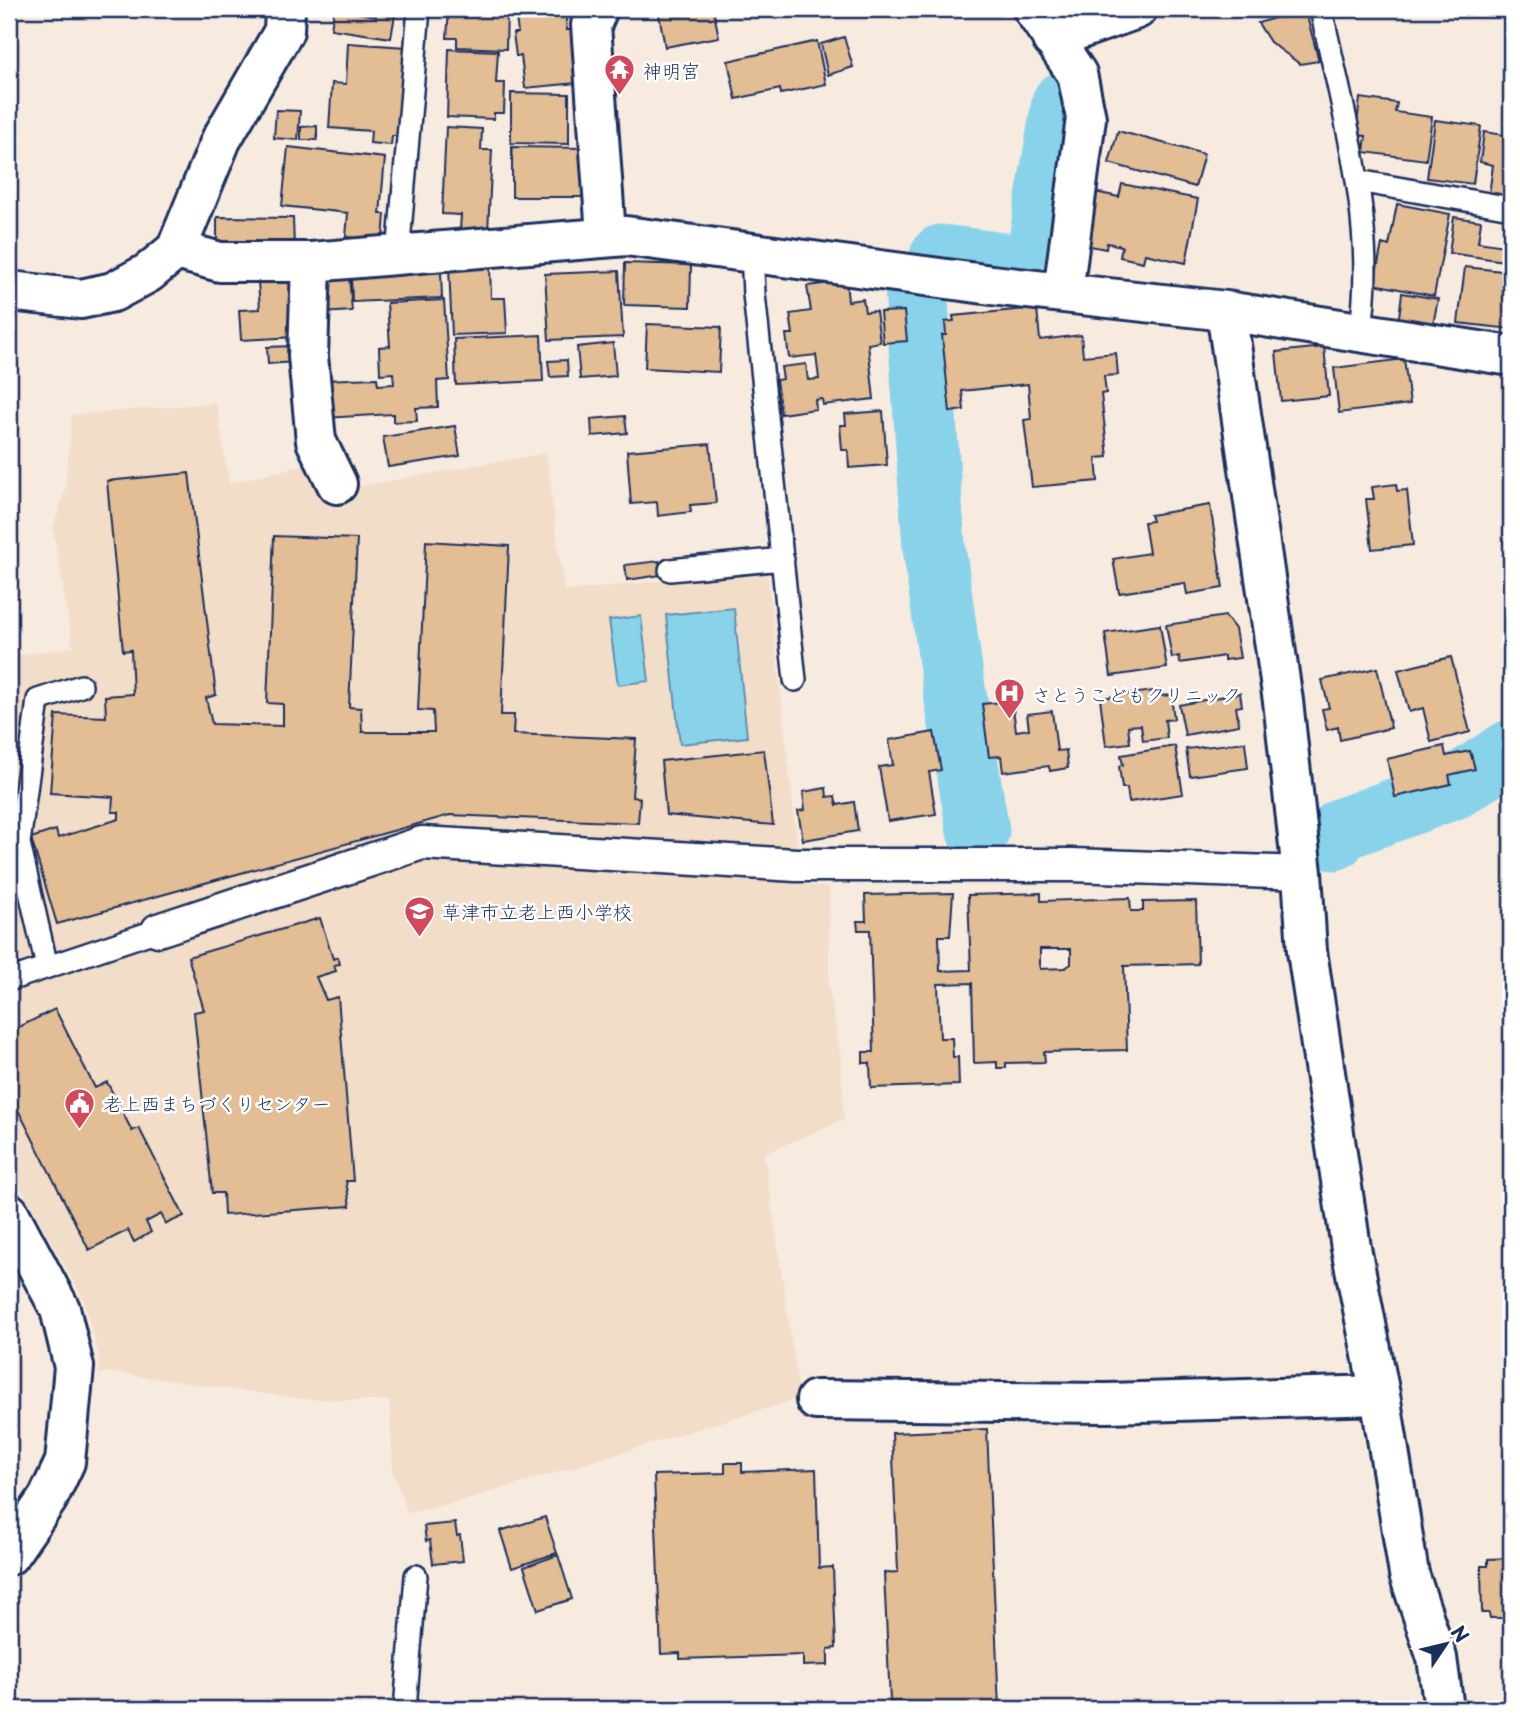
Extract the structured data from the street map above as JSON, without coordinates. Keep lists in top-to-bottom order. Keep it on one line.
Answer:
{"places":{"temple":["神明宮"],"hospital":["さとうこどもクリニック"],"school or university":["草津市立老上西小学校"],"public building":["老上西まちづくりセンター"]},"north":"top right"}
